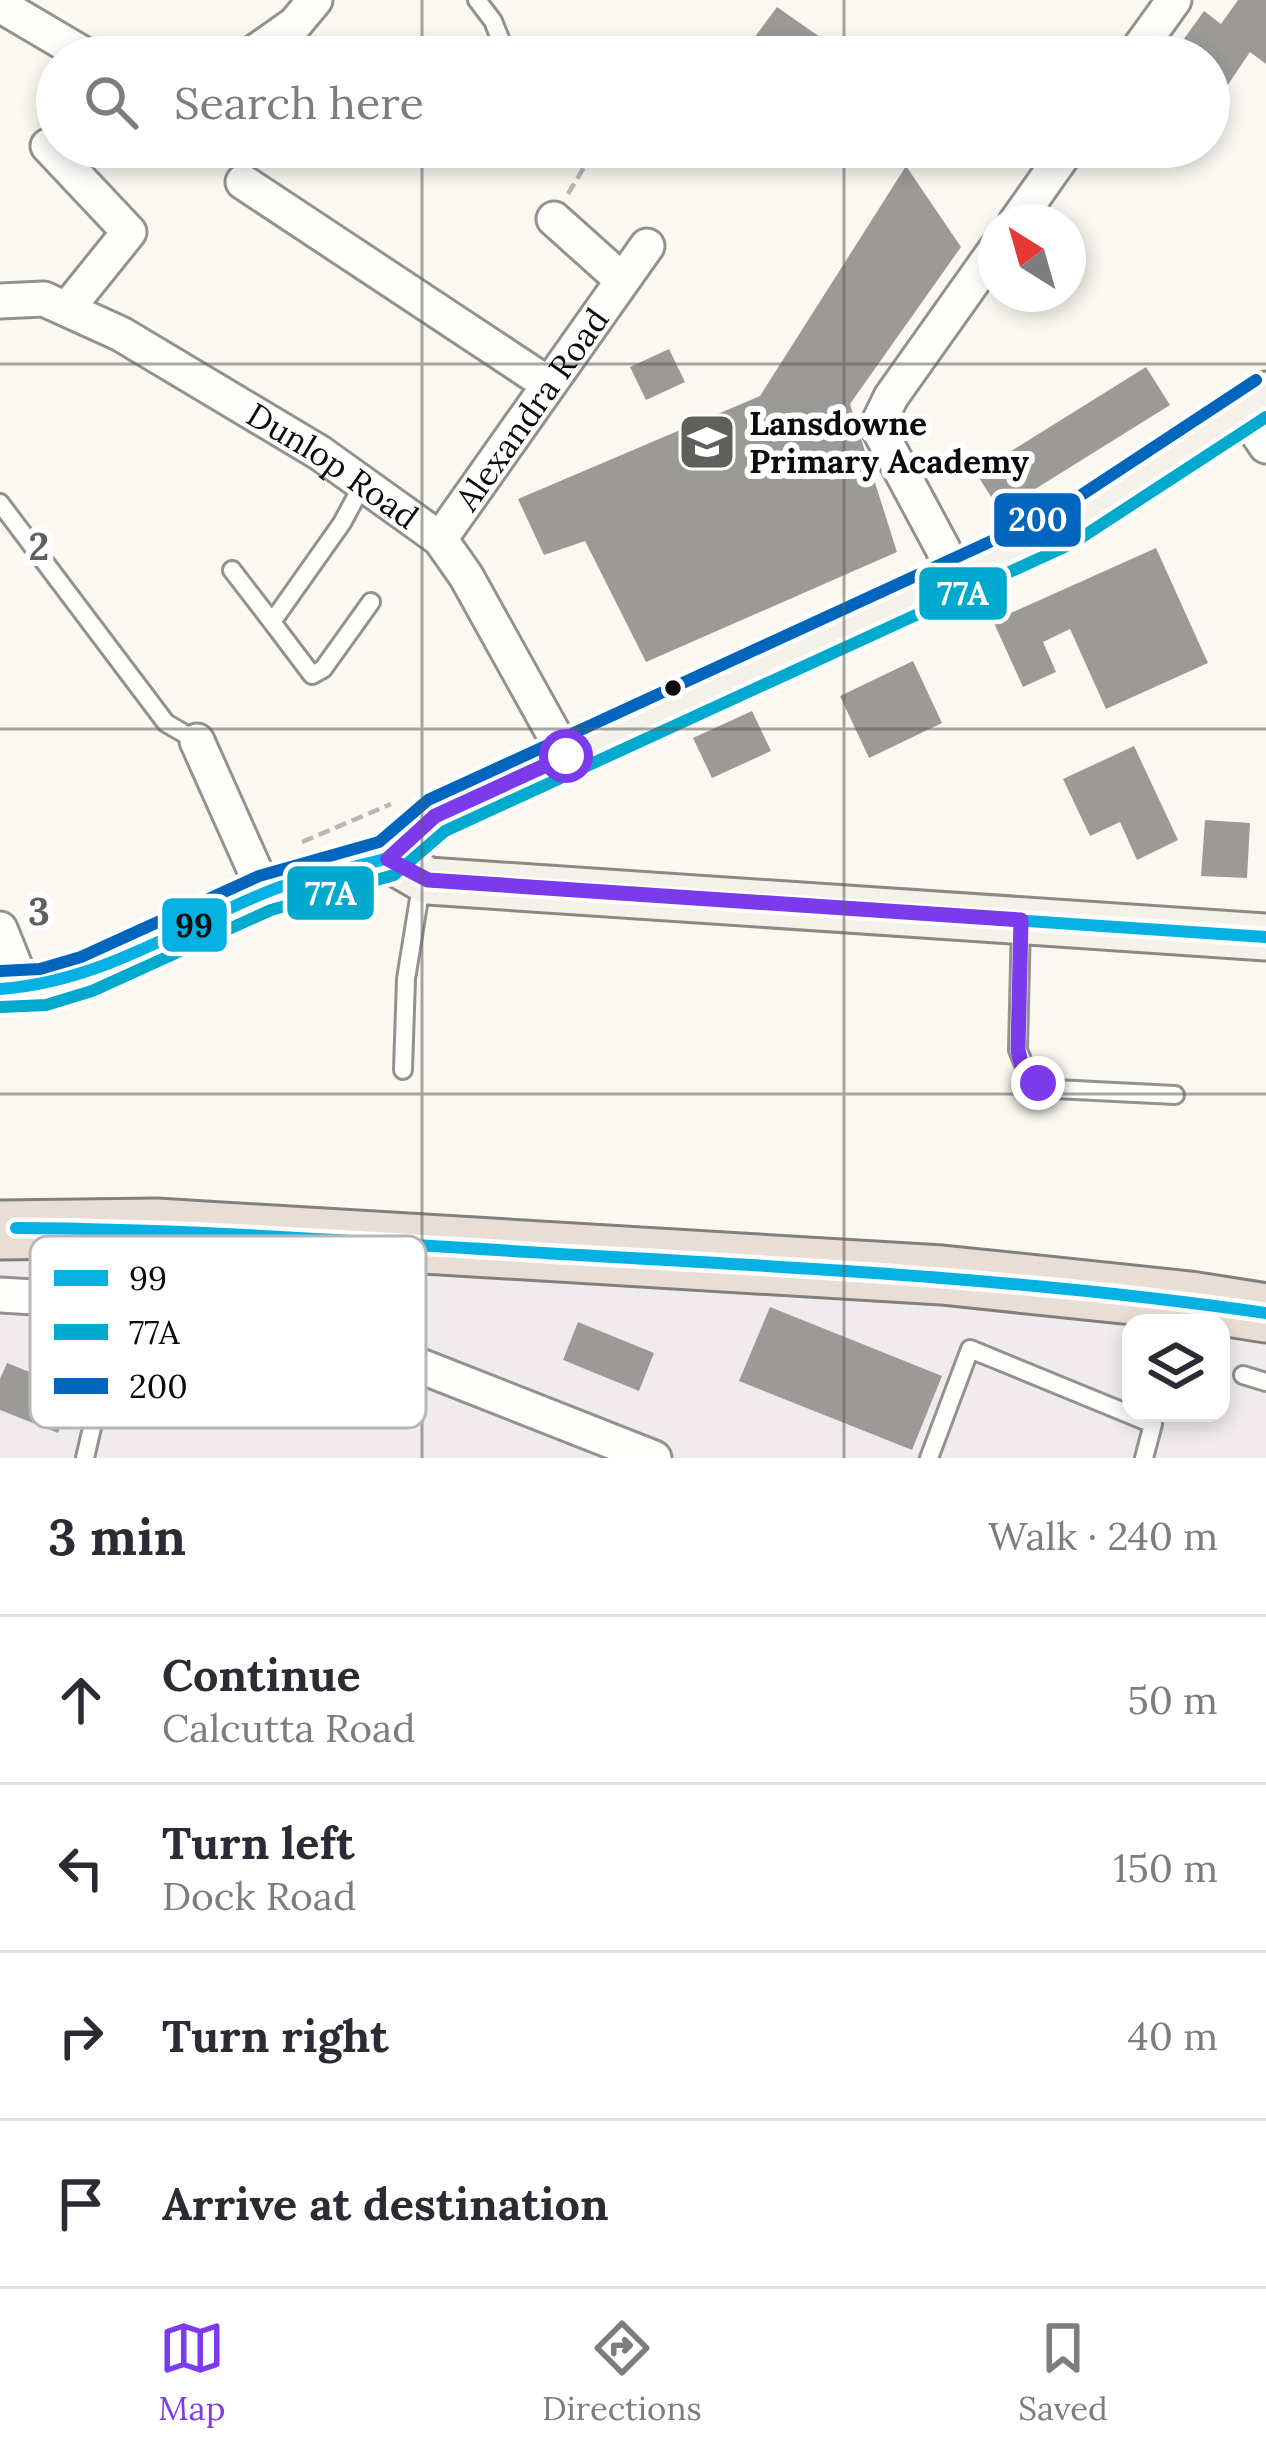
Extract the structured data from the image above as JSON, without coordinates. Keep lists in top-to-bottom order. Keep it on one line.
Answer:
{"streets":{"street":["Alexandra Road","Dunlop Road"]},"crossings":[["Alexandra Road","Dunlop Road"]],"places":{"school or university":["Lansdowne Primary Academy"]},"lines":["transit line 200","transit line 77A","transit line 99"],"legend":["99","77A","200"],"north":"top left","page":{"search":"Search here","heading":["3 min","Walk · 240 m"],"list":[["Continue","Calcutta Road","50 m"],["Turn left","Dock Road","150 m"],["Turn right","40 m"],"Arrive at destination"],"nav":["Map","Directions","Saved"]},"grid":{"rows":["2","3"]}}
